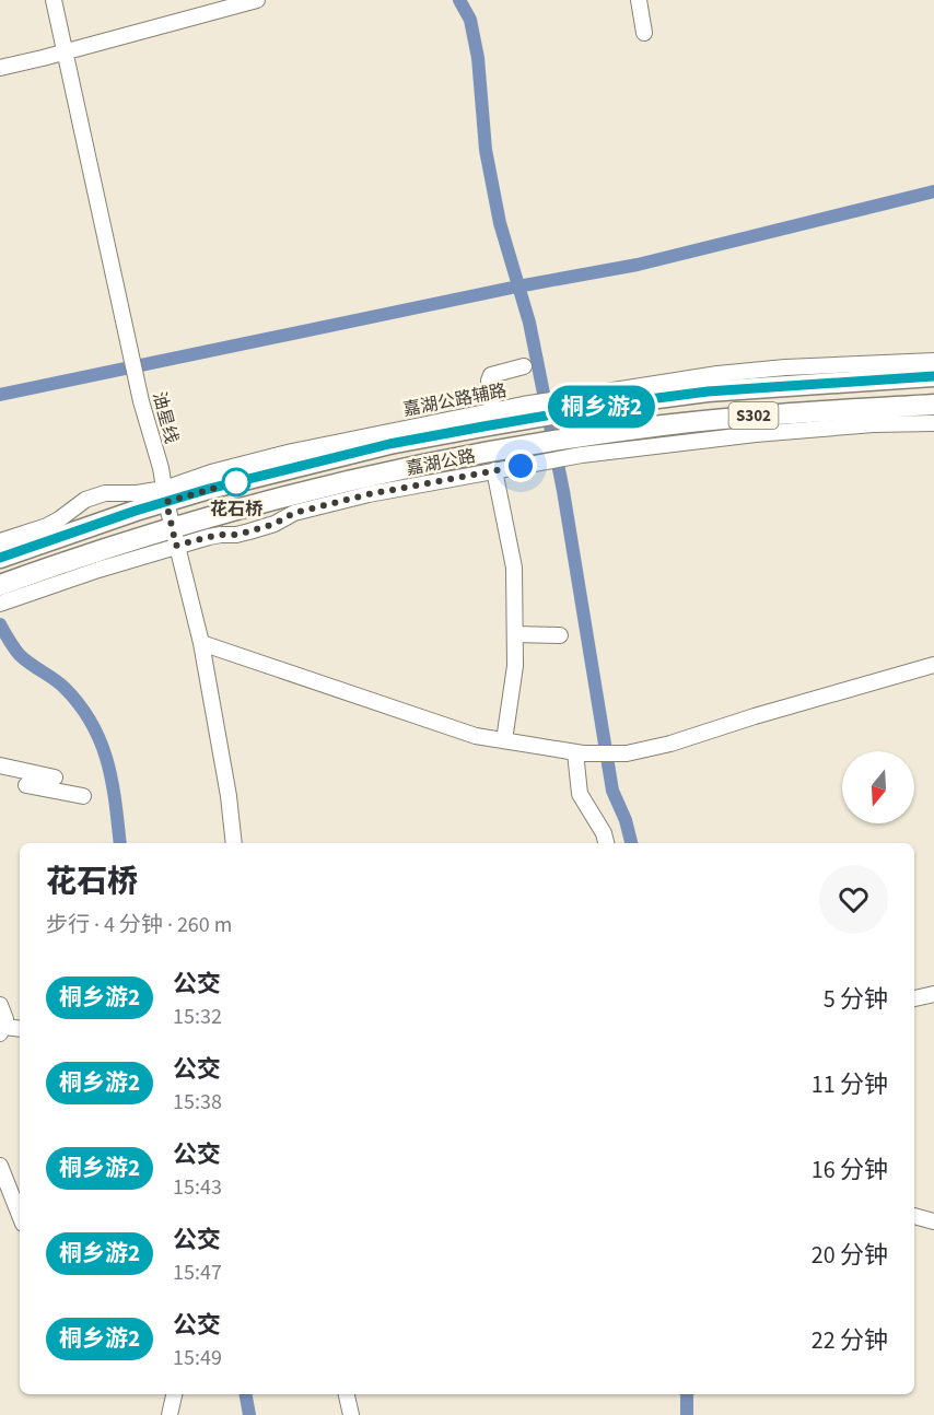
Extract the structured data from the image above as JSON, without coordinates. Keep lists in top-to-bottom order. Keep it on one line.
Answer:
{"streets":{"main road":["S302","嘉湖公路"],"street":["嘉湖公路辅路","油星线"]},"crossings":[["嘉湖公路辅路","油星线"],["嘉湖公路辅路","嘉湖公路"],["油星线","嘉湖公路"]],"places":["花石桥"],"lines":["bus line 桐乡游2"],"north":"bottom","page":{"on_map":"桐乡游2","heading":["花石桥","步行 · 4 分钟 · 260 m"],"list":[{"mark":"桐乡游2","name":"公交","note":"15:32","value":"5 分钟"},{"mark":"桐乡游2","name":"公交","note":"15:38","value":"11 分钟"},{"mark":"桐乡游2","name":"公交","note":"15:43","value":"16 分钟"},{"mark":"桐乡游2","name":"公交","note":"15:47","value":"20 分钟"},{"mark":"桐乡游2","name":"公交","note":"15:49","value":"22 分钟"}]}}
